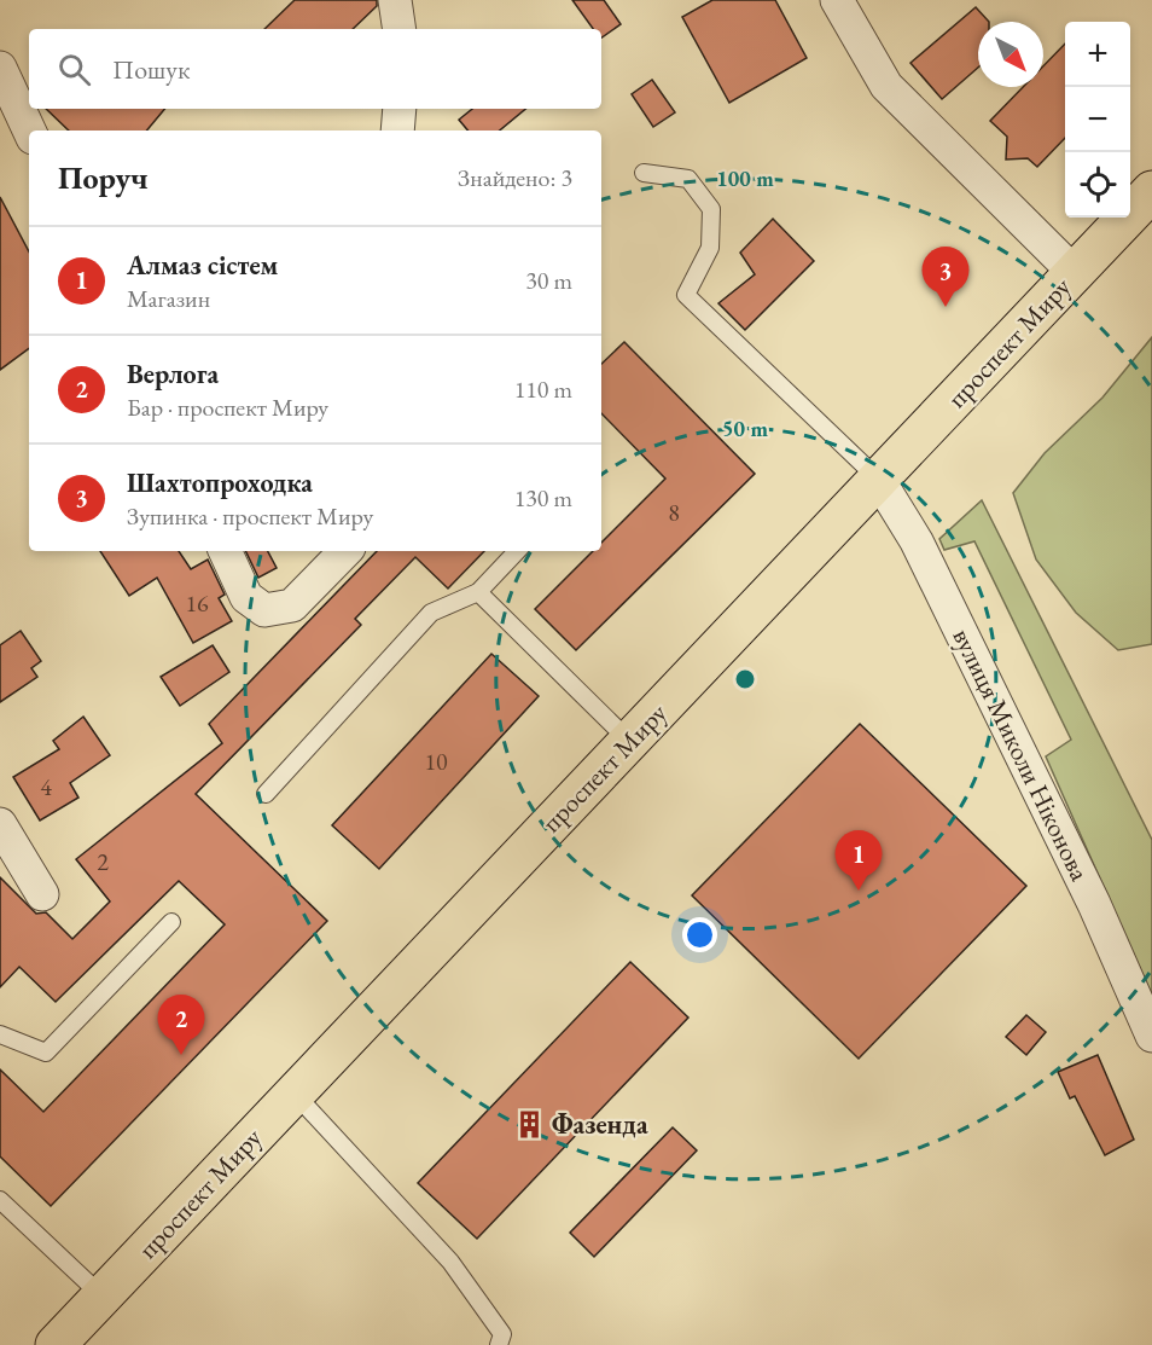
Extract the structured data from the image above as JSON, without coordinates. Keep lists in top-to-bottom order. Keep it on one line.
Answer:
{"streets":{"main road":["проспект Миру"],"street":["вулиця Миколи Ніконова"]},"crossings":[["проспект Миру","вулиця Миколи Ніконова"]],"places":{"building":["Фазенда"]},"house_numbers":["8","16","10","4","2"],"north":"bottom right","page":{"map_buttons":["+","−"],"search":"Пошук","heading":["Поруч","Знайдено: 3"],"list":[{"mark":"1","name":"Алмаз сістем","note":"Магазин","value":"30 m"},{"mark":"2","name":"Beрлога","note":"Бар · проспект Миру","value":"110 m"},{"mark":"3","name":"Шахтопроходка","note":"Зупинка · проспект Миру","value":"130 m"}],"pins":["3","1","2"]},"rings":["100 m","50 m"]}
